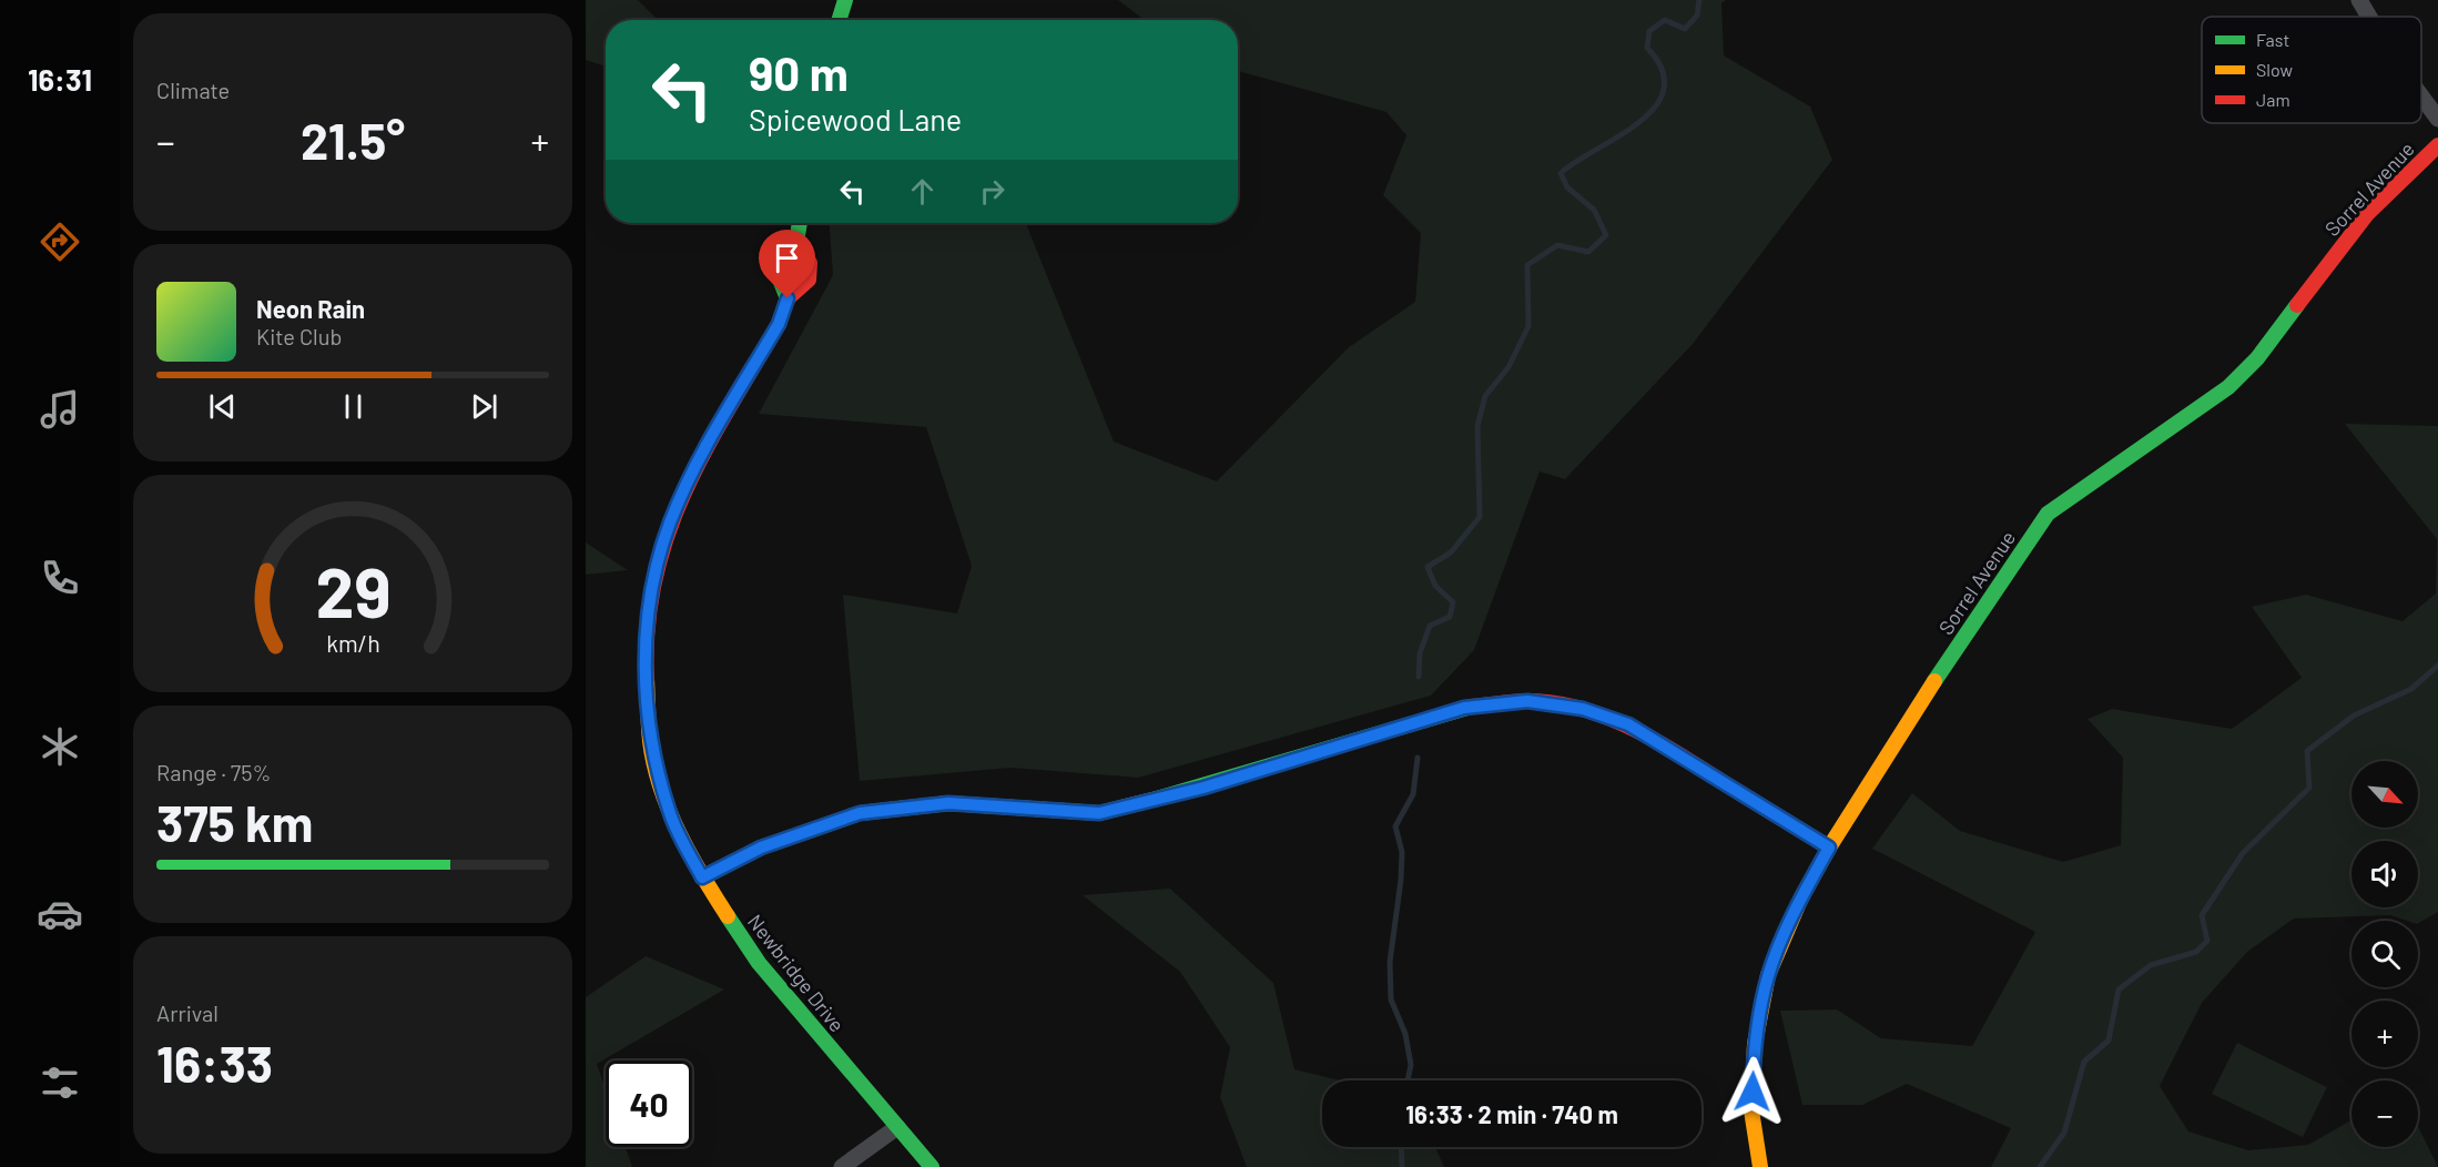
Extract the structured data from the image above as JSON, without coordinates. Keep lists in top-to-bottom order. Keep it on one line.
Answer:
{"streets":{"street":["Sorrel Avenue","Newbridge Drive"]},"legend":["Fast","Slow","Jam"],"north":"bottom right","page":{"tabs":"16:31","tile":["Climate",["Range · 75%","375 km"],["Arrival","16:33"]],"turn":["90 m","Spicewood Lane"],"heat":["−","21.5°","+"],"song":["Neon Rain","Kite Club"],"map_buttons":["+","−"],"limit":"40","trip":"16:33 · 2 min · 740 m","gauge":["29","km/h"]}}
